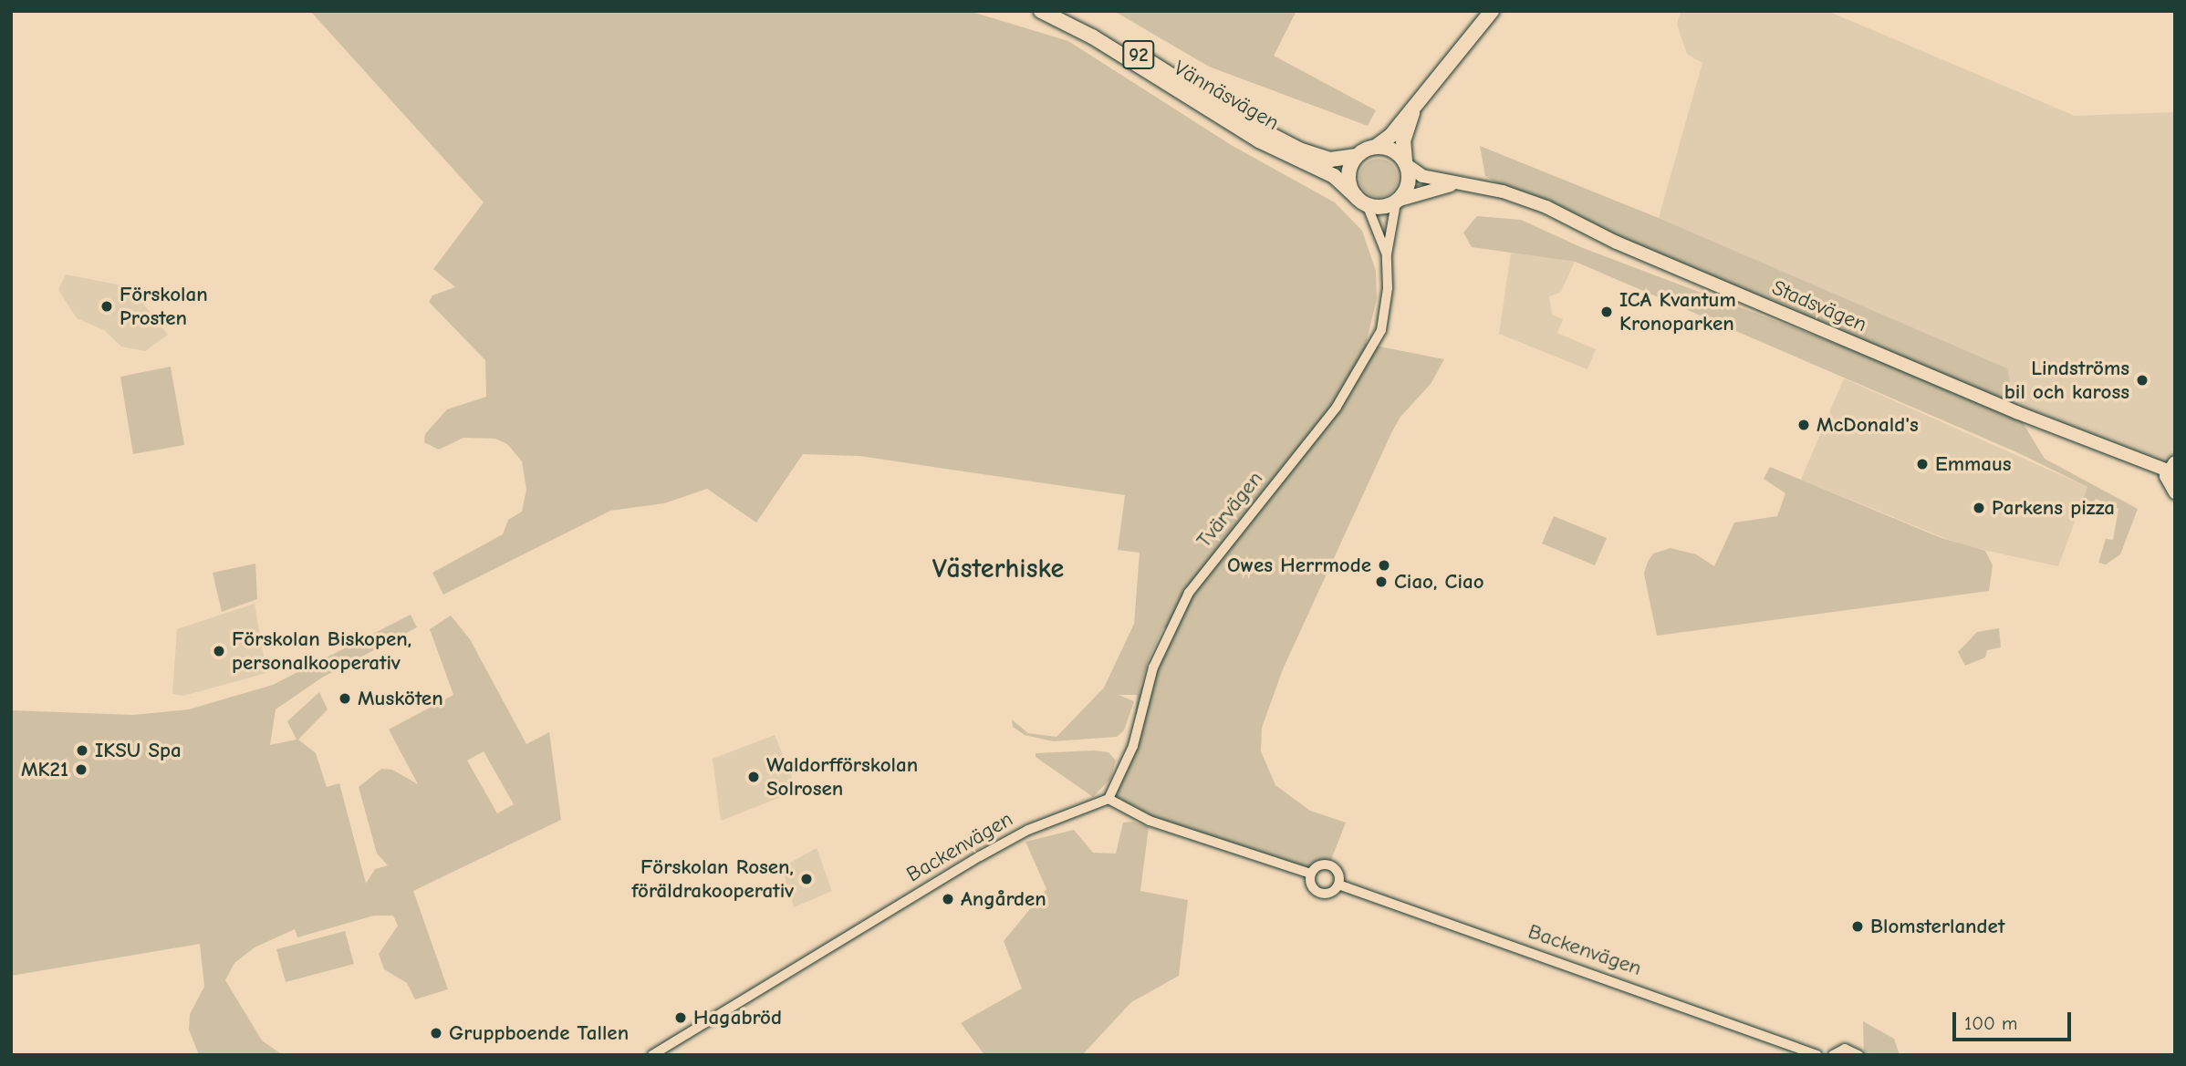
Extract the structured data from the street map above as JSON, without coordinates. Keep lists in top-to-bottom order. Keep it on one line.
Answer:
{"streets":{"highway":["92","Vännäsvägen"],"main road":["Stadsvägen"],"street":["Tvärvägen","Backenvägen"]},"crossings":[["92","Vännäsvägen"],["92","Stadsvägen"],["92","Tvärvägen"],["Vännäsvägen","Stadsvägen"],["Vännäsvägen","Tvärvägen"],["Stadsvägen","Tvärvägen"],["Tvärvägen","Backenvägen"]],"districts":["Västerhiske"],"places":["Förskolan Prosten","ICA Kvantum Kronoparken","Lindströms bil och kaross","McDonald's","Emmaus","Parkens pizza","Owes Herrmode","Ciao, Ciao","Förskolan Biskopen, personalkooperativ","Musköten","IKSU Spa","MK21","Waldorfförskolan Solrosen","Förskolan Rosen, föräldrakooperativ","Angården","Blomsterlandet","Hagabröd","Gruppboende Tallen"],"scale_bar":"100 m"}
